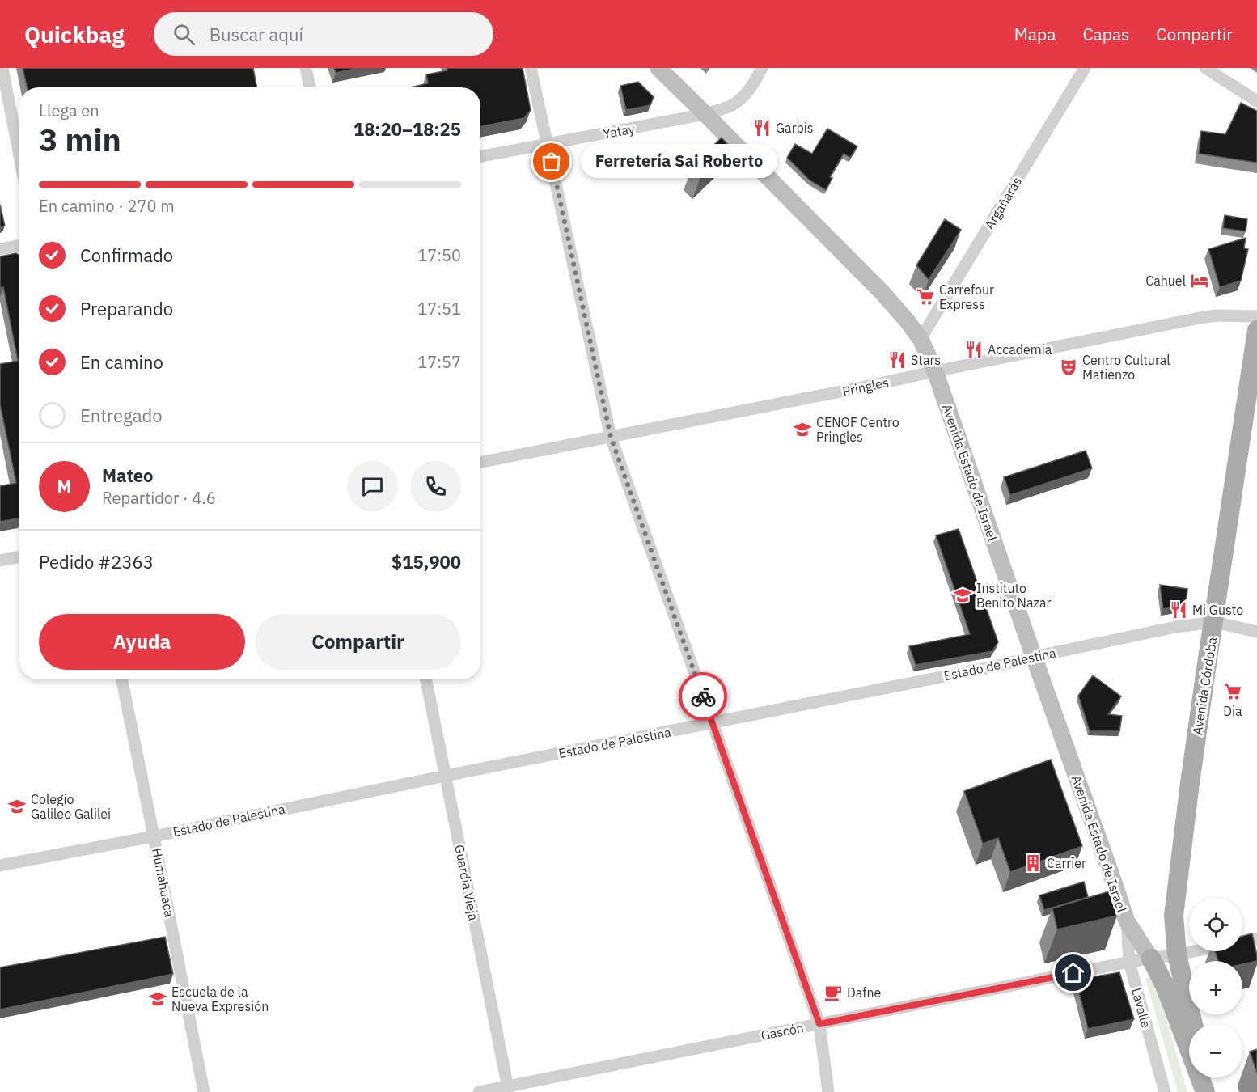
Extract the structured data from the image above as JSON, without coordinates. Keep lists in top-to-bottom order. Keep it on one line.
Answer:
{"streets":{"main road":["Avenida Estado de Israel","Avenida Córdoba"],"street":["Yatay","Argañarás","Pringles","Estado de Palestina","Humahuaca","Guardia Vieja","Lavalle","Gascón"]},"crossings":[["Yatay","Avenida Estado de Israel"],["Argañarás","Avenida Estado de Israel"],["Pringles","Avenida Estado de Israel"],["Avenida Estado de Israel","Estado de Palestina"],["Avenida Estado de Israel","Lavalle"],["Avenida Estado de Israel","Gascón"],["Estado de Palestina","Avenida Córdoba"],["Estado de Palestina","Humahuaca"],["Estado de Palestina","Guardia Vieja"],["Avenida Córdoba","Gascón"],["Guardia Vieja","Gascón"],["Lavalle","Gascón"]],"places":{"restaurant":["Garbis","Accademia","Stars","Mi Gusto"],"other":["Ferretería Sai Roberto"],"hotel":["Cahuel"],"supermarket":["Carrefour Express","Dia"],"theatre":["Centro Cultural Matienzo"],"school or university":["CENOF Centro Pringles","Instituto Benito Nazar","Colegio Galileo Galilei","Escuela de la Nueva Expresión"],"building":["Carrier"],"cafe":["Dafne"]},"page":{"header":"Quickbag","search":"Buscar aquí","nav":["Mapa","Capas","Compartir"],"heading":["3 min","Llega en","18:20–18:25"],"panel":["Mateo","Repartidor · 4.6","Pedido #2363","$15,900"],"bubble":"Ferretería Sai Roberto","bar":"En camino · 270 m","list":[["Confirmado","17:50"],["Preparando","17:51"],["En camino","17:57"],"Entregado"],"round":"M","buttons":["Ayuda","Compartir"],"map_buttons":["+","−"]}}
